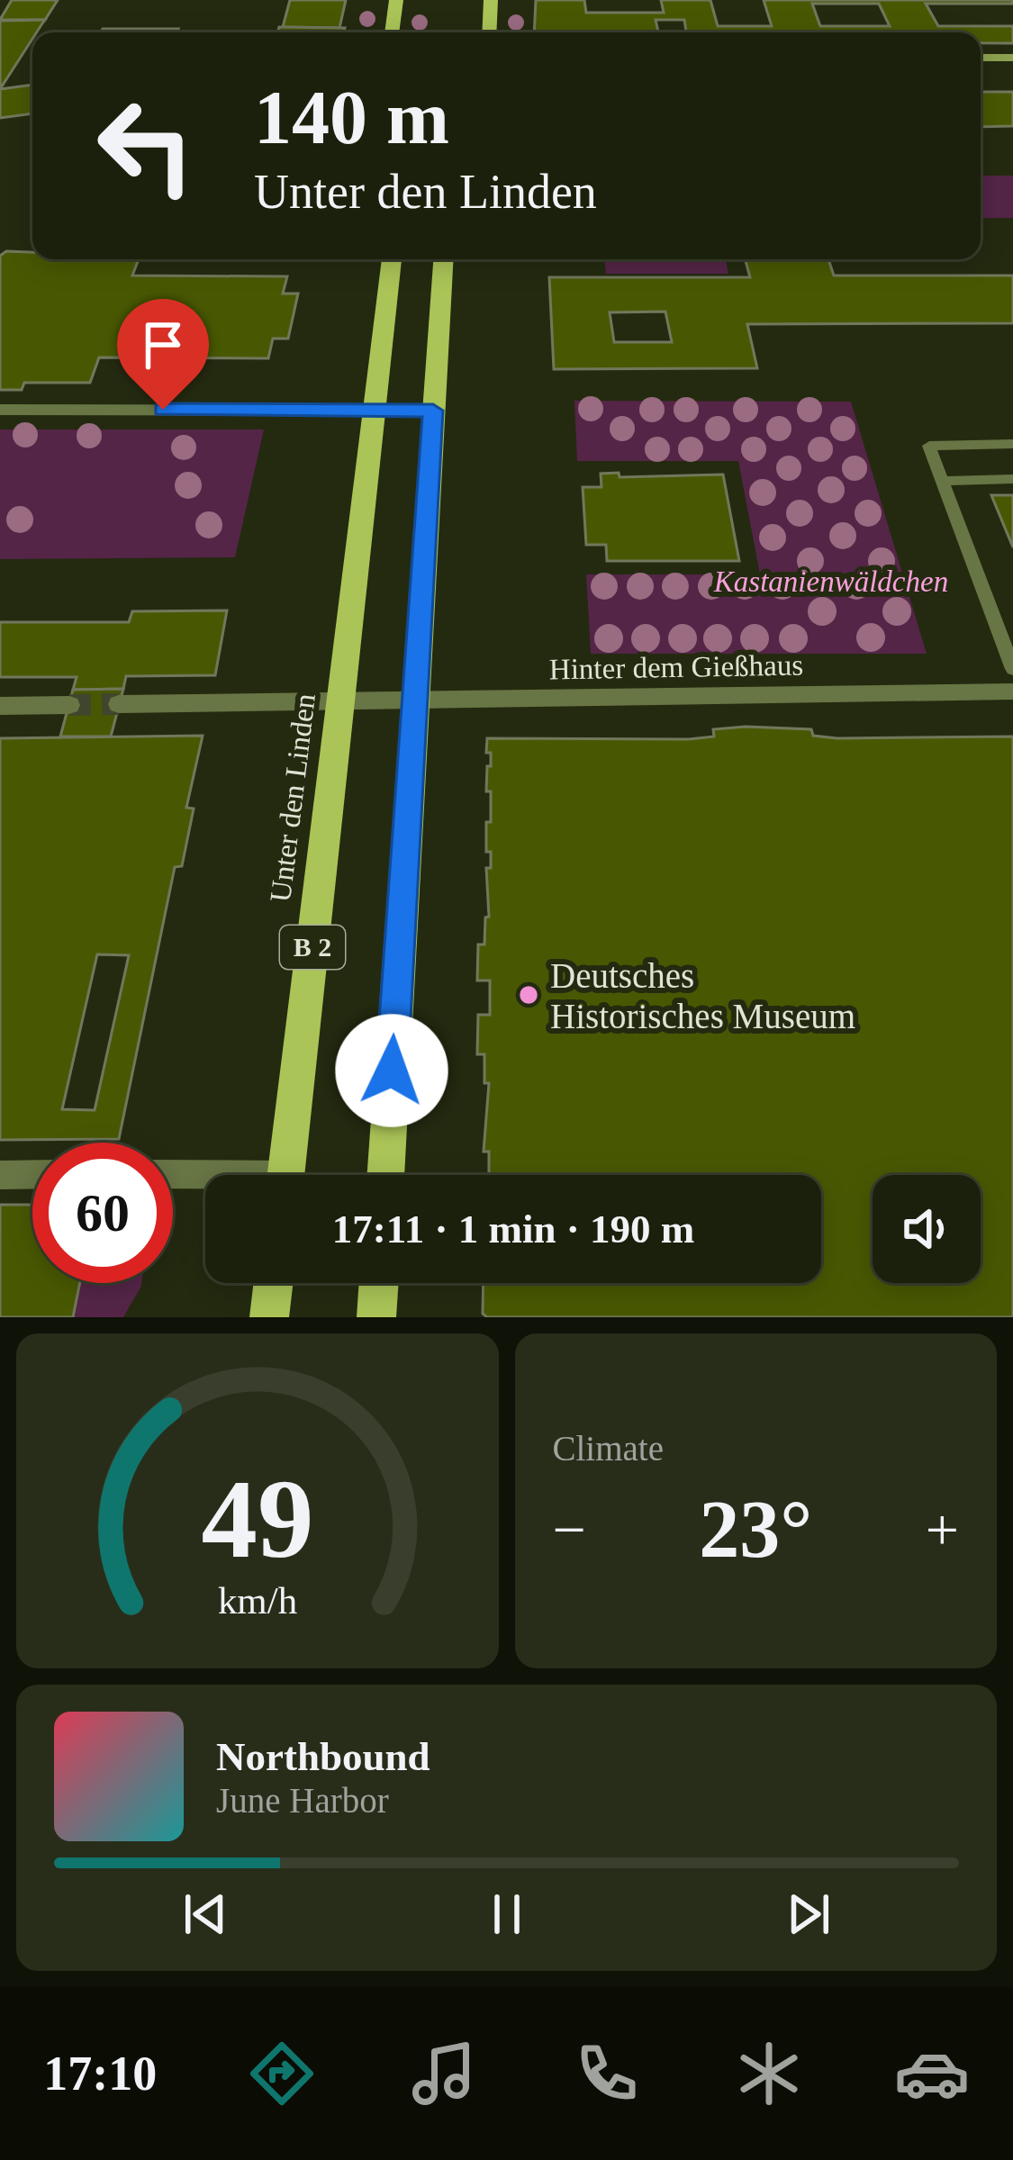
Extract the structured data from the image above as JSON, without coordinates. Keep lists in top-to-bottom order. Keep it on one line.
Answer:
{"streets":{"main road":["Unter den Linden","B 2"],"street":["Hinter dem Gießhaus"]},"crossings":[["Hinter dem Gießhaus","Unter den Linden"]],"parks":["Kastanienwäldchen"],"places":["Deutsches Historisches Museum"],"page":{"turn":["140 m","Unter den Linden"],"limit":"60","trip":"17:11 · 1 min · 190 m","tile":"Climate","heat":["−","23°","+"],"song":["Northbound","June Harbor"],"tabs":"17:10","gauge":["49","km/h"]}}
